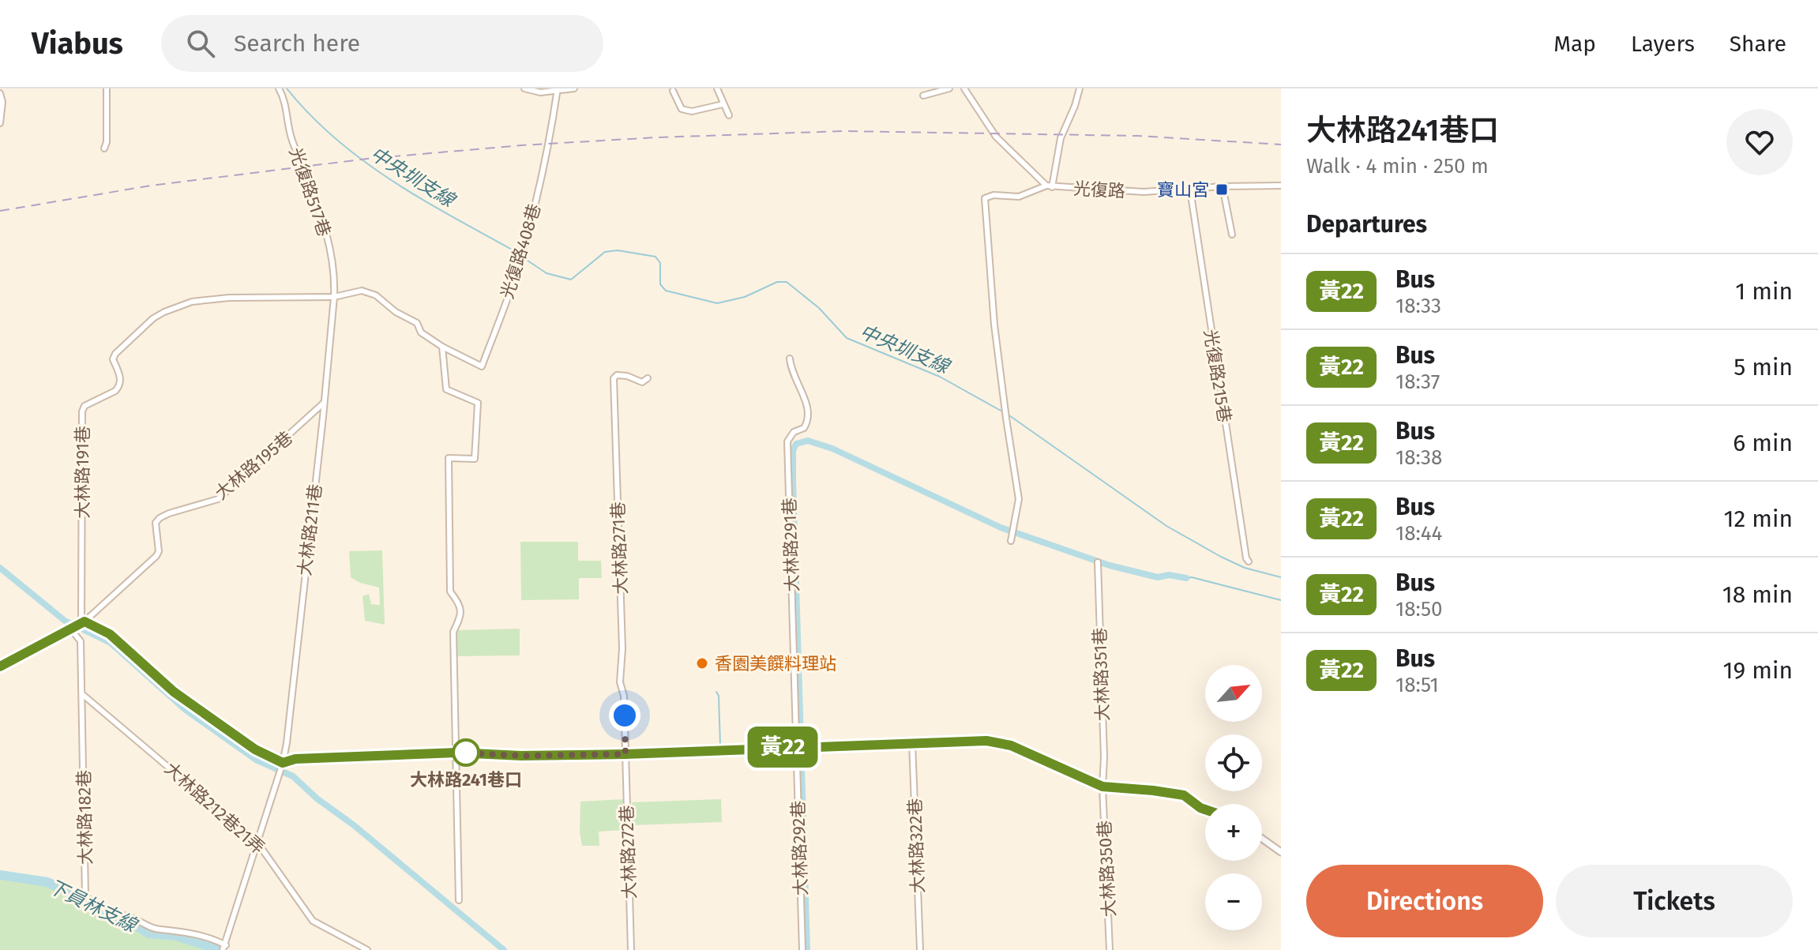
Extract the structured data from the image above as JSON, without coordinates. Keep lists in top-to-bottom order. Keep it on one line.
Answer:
{"streets":{"street":["光復路","光復路517巷","光復路408巷","光復路215巷","大林路195巷","大林路191巷","大林路211巷","大林路291巷","大林路271巷","大林路351巷","大林路212巷21弄","大林路182巷","大林路322巷","大林路292巷","大林路272巷","大林路350巷"]},"crossings":[["光復路","光復路215巷"],["光復路517巷","大林路191巷"],["光復路517巷","大林路211巷"],["大林路195巷","大林路191巷"],["大林路195巷","大林路211巷"],["大林路191巷","大林路211巷"],["大林路211巷","大林路212巷21弄"],["大林路211巷","大林路182巷"],["大林路291巷","大林路292巷"],["大林路271巷","大林路272巷"],["大林路351巷","大林路350巷"],["大林路212巷21弄","大林路182巷"]],"water":["中央圳支線","下員林支線"],"places":{"transit":["寶山宮"],"other":["香園美饌料理站","大林路241巷口"]},"lines":["bus line 黃22"],"north":"top right","page":{"header":"Viabus","search":"Search here","nav":["Map","Layers","Share"],"on_map":"黃22","heading":[["大林路241巷口","Walk · 4 min · 250 m"],"Departures"],"list":[{"mark":"黃22","name":"Bus","note":"18:33","value":"1 min"},{"mark":"黃22","name":"Bus","note":"18:37","value":"5 min"},{"mark":"黃22","name":"Bus","note":"18:38","value":"6 min"},{"mark":"黃22","name":"Bus","note":"18:44","value":"12 min"},{"mark":"黃22","name":"Bus","note":"18:50","value":"18 min"},{"mark":"黃22","name":"Bus","note":"18:51","value":"19 min"}],"map_buttons":["+","−"],"buttons":["Directions","Tickets"]}}
